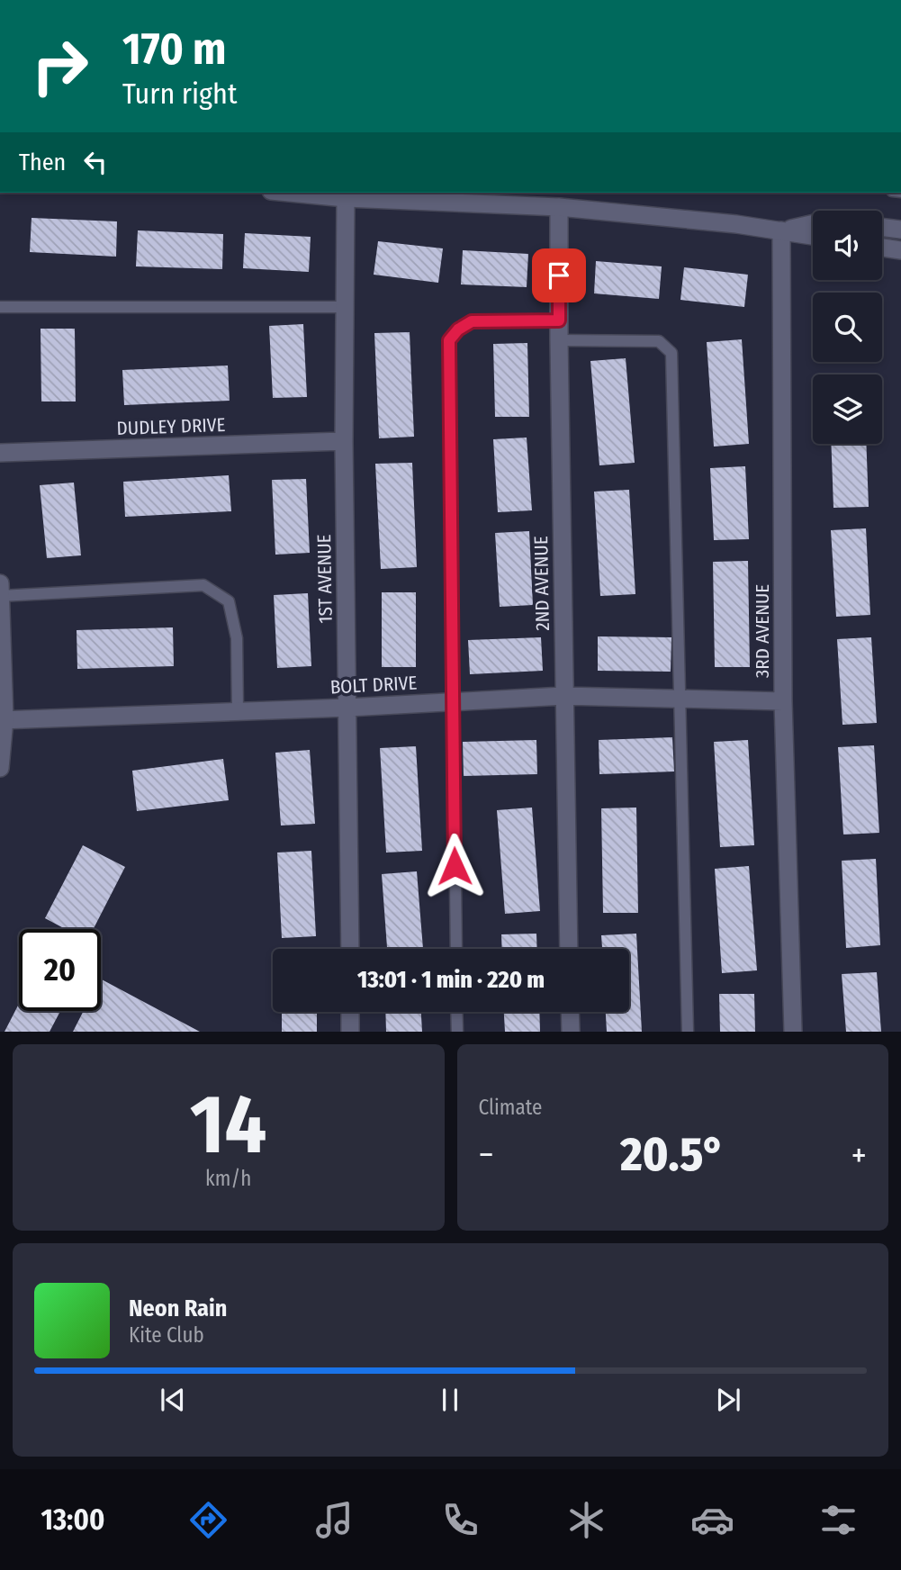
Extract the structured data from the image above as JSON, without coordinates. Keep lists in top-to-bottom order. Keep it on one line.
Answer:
{"streets":{"street":["DUDLEY DRIVE","1ST AVENUE","2ND AVENUE","3RD AVENUE","BOLT DRIVE"]},"crossings":[["DUDLEY DRIVE","1ST AVENUE"],["1ST AVENUE","BOLT DRIVE"],["2ND AVENUE","BOLT DRIVE"],["3RD AVENUE","BOLT DRIVE"]],"page":{"turn":["170 m","Turn right"],"then":"Then","limit":"20","trip":"13:01 · 1 min · 220 m","tile":[["14","km/h"],"Climate"],"heat":["−","20.5°","+"],"song":["Neon Rain","Kite Club"],"tabs":"13:00"}}
